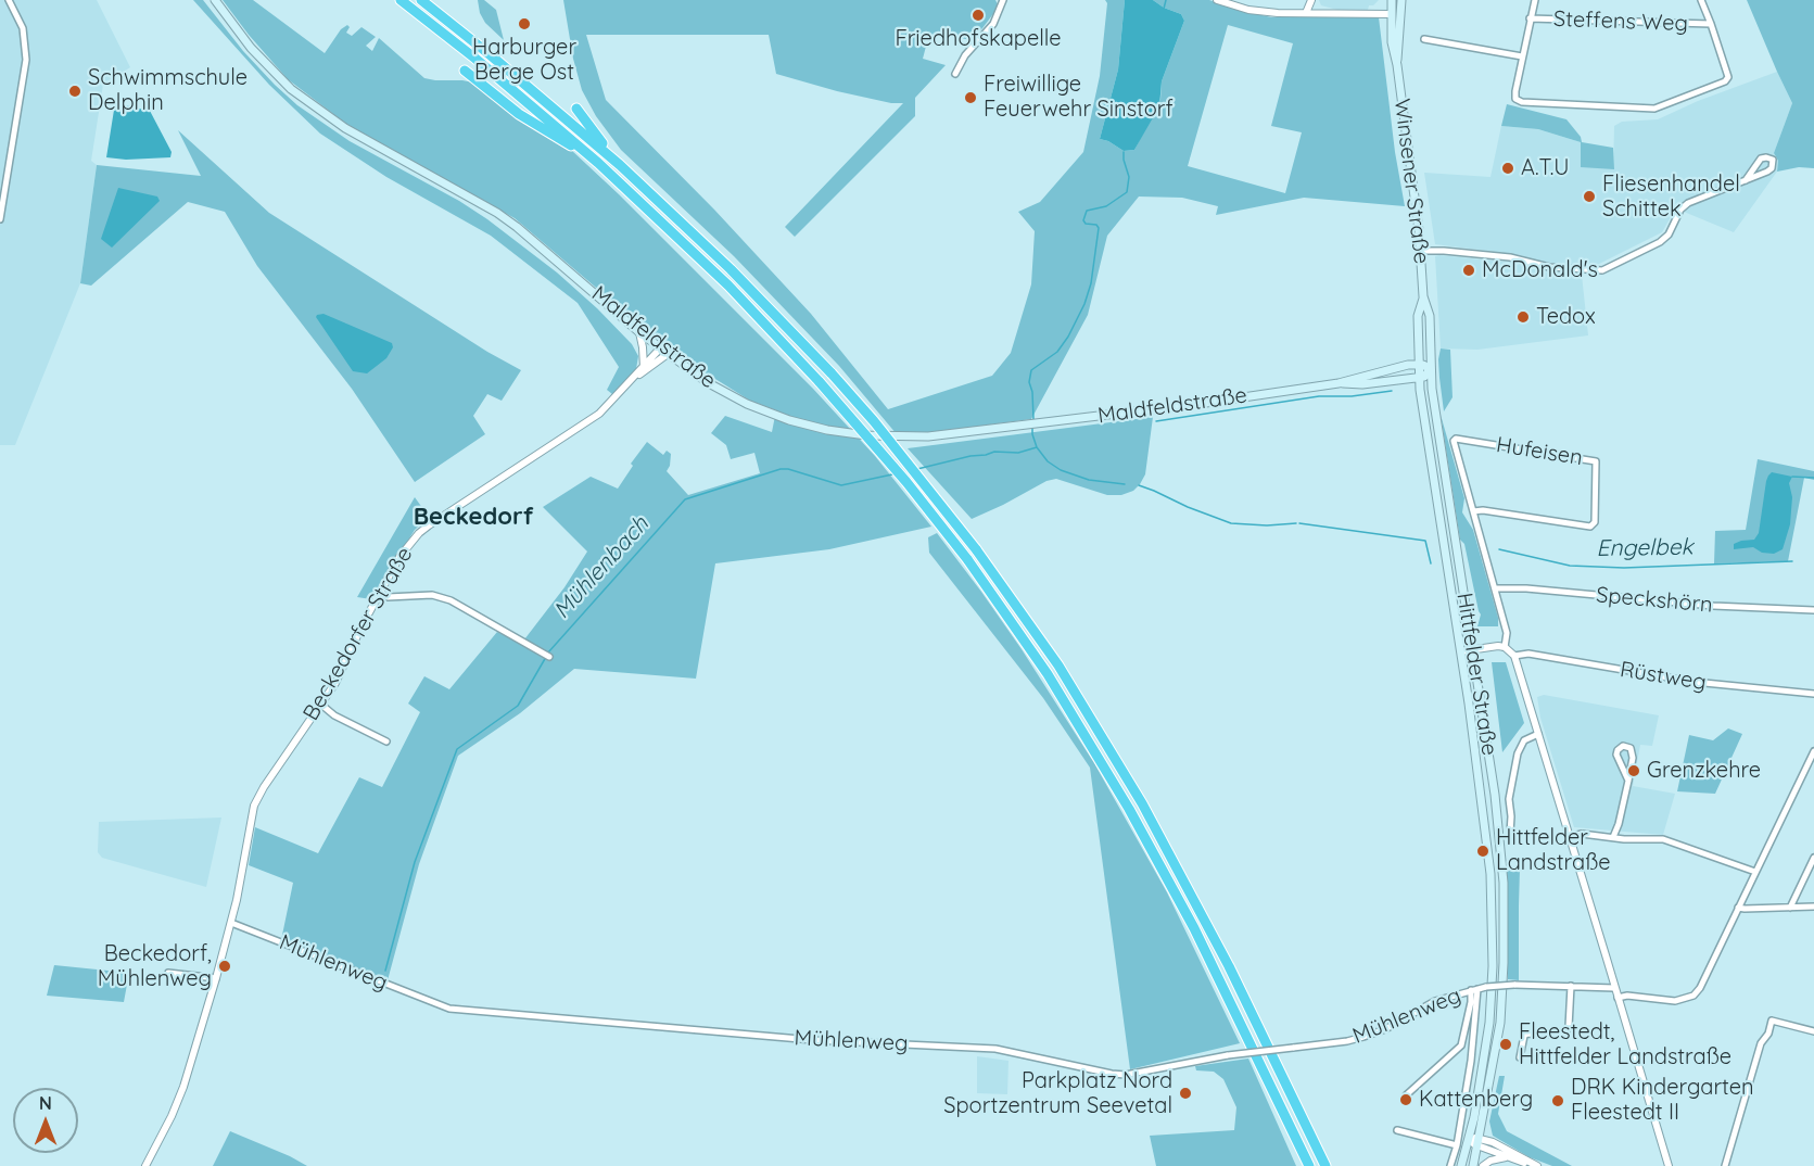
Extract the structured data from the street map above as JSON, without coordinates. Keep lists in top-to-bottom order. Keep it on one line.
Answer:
{"streets":{"main road":["Winsener Straße","Maldfeldstraße","Hittfelder Straße"],"street":["Steffens Weg","Hufeisen","Speckshörn","Beckedorfer Straße","Rüstweg","Mühlenweg"]},"crossings":[["Winsener Straße","Maldfeldstraße"],["Winsener Straße","Hittfelder Straße"],["Maldfeldstraße","Beckedorfer Straße"],["Maldfeldstraße","Hittfelder Straße"],["Beckedorfer Straße","Mühlenweg"],["Hittfelder Straße","Mühlenweg"]],"districts":["Beckedorf"],"water":["Engelbek","Mühlenbach"],"places":["Friedhofskapelle","Harburger Berge Ost","Schwimmschule Delphin","Freiwillige Feuerwehr Sinstorf","A.T.U","Fliesenhandel Schittek","McDonald's","Tedox","Grenzkehre","Hittfelder Landstraße","Beckedorf, Mühlenweg","Fleestedt, Hittfelder Landstraße","Parkplatz Nord Sportzentrum Seevetal","Kattenberg","DRK Kindergarten Fleestedt II"],"north":"top"}
